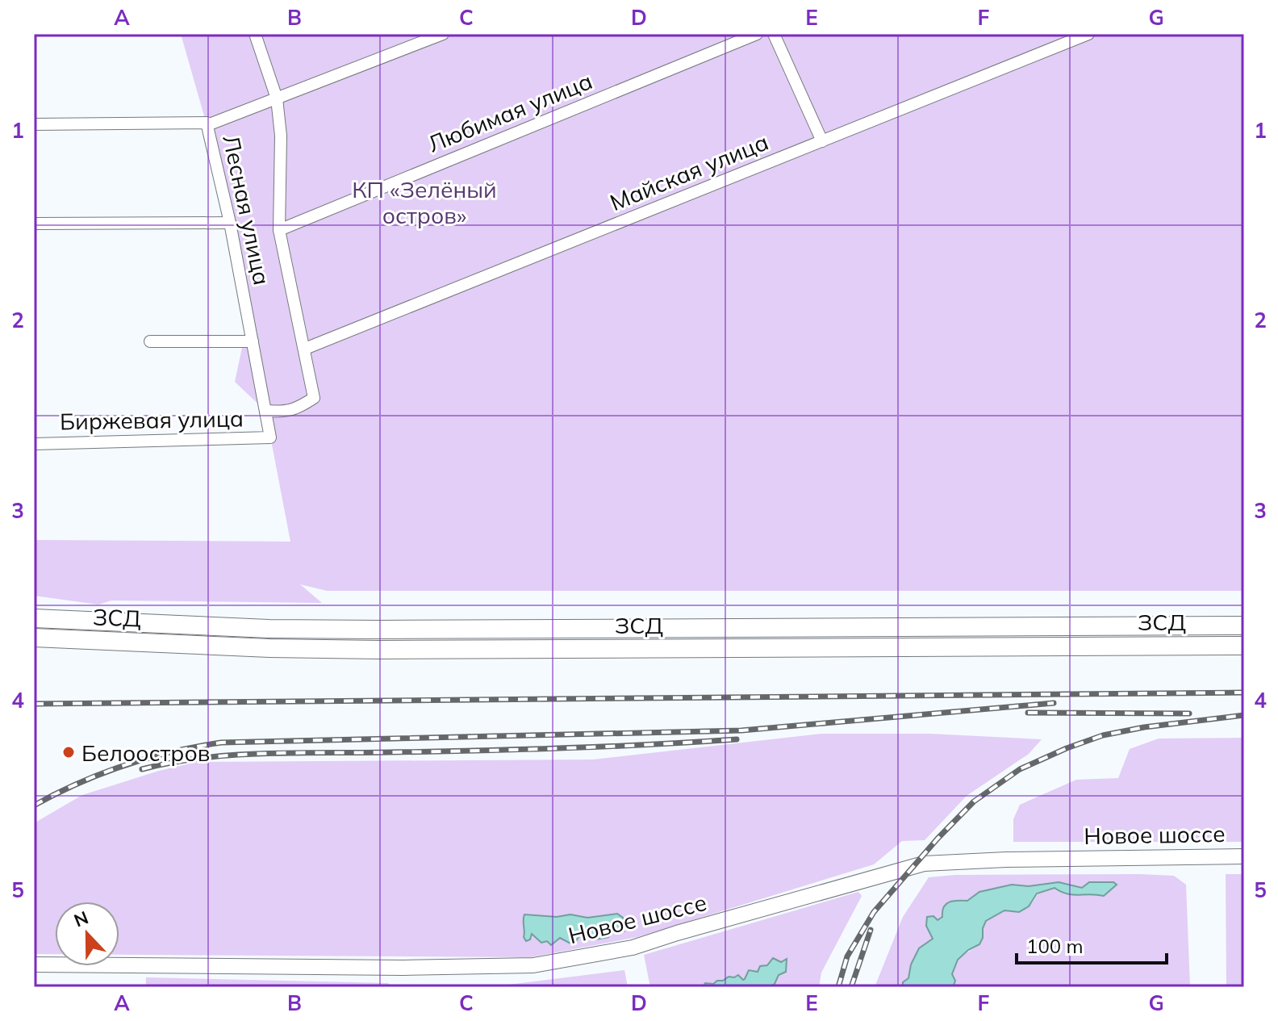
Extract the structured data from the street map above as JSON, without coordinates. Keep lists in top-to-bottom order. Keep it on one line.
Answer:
{"streets":{"highway":["ЗСД"],"main road":["Новое шоссе"],"street":["Любимая улица","Майская улица","Лесная улица","Биржевая улица"]},"crossings":[["Лесная улица","Биржевая улица"]],"parks":["КП «Зелёный остров»"],"places":["Белоостров"],"scale_bar":"100 m","north":"top","grid":{"columns":["A","B","C","D","E","F","G"],"rows":["1","2","3","4","5"]}}
